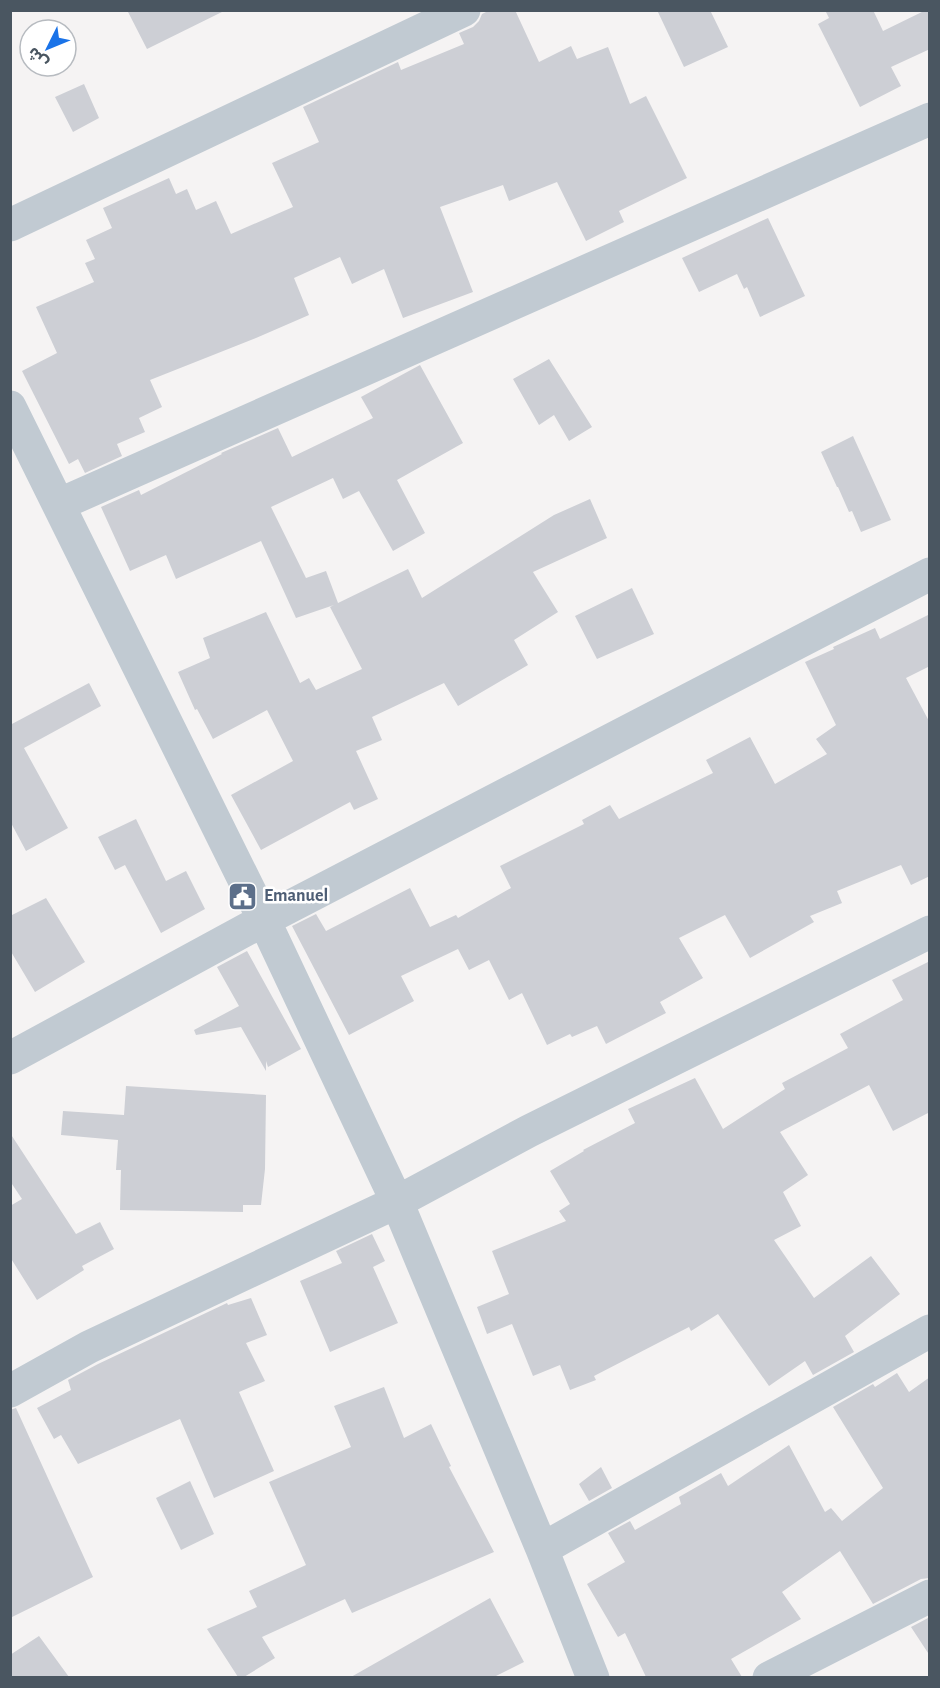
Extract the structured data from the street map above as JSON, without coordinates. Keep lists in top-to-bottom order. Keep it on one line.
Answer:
{"places":{"public building":["Emanuel"]},"north":"bottom left"}
